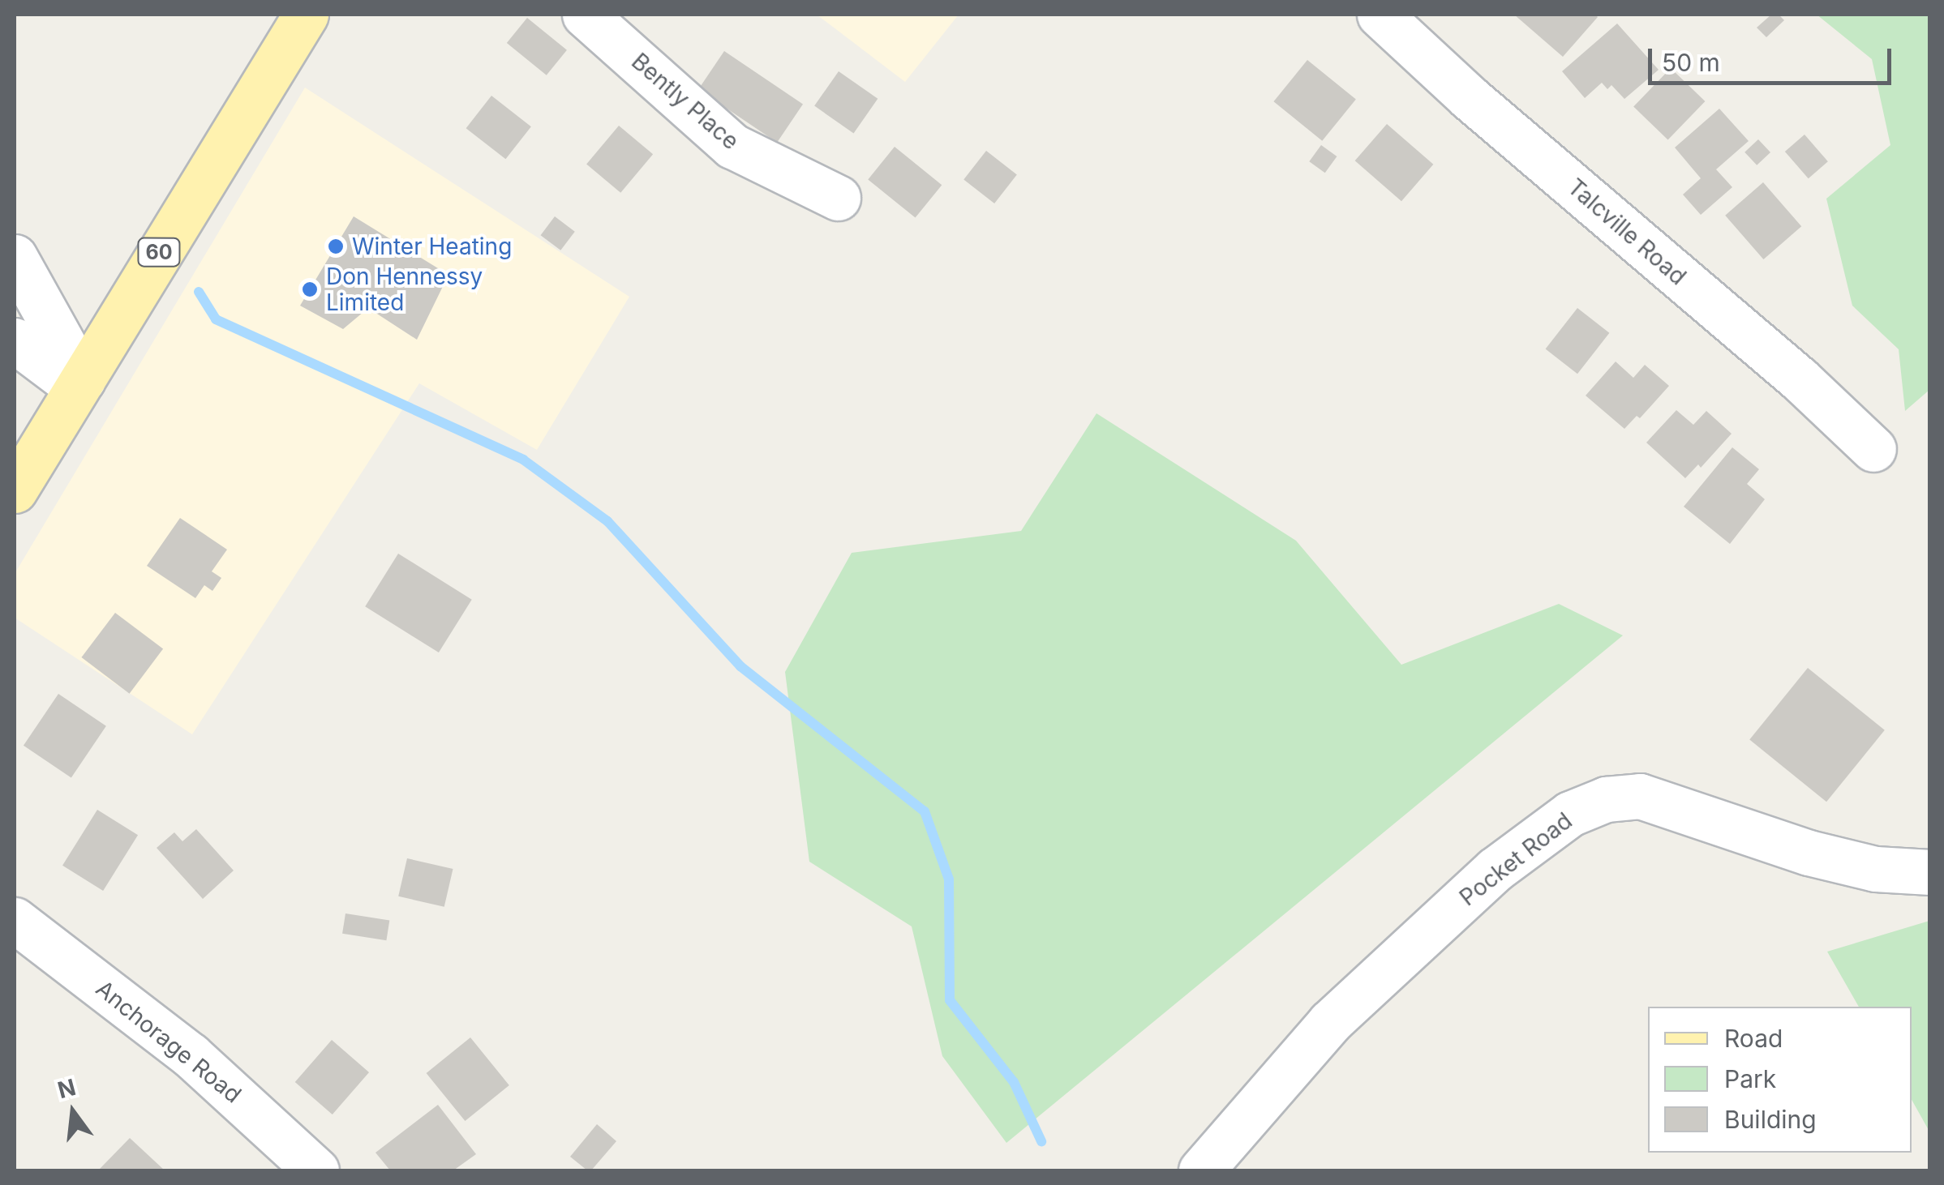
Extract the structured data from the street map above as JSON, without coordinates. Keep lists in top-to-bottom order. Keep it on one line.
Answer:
{"streets":{"main road":["60"],"street":["Bently Place","Talcville Road","Pocket Road","Anchorage Road"]},"places":["Winter Heating","Don Hennessy Limited"],"legend":["Road","Park","Building"],"scale_bar":"50 m","north":"top"}
